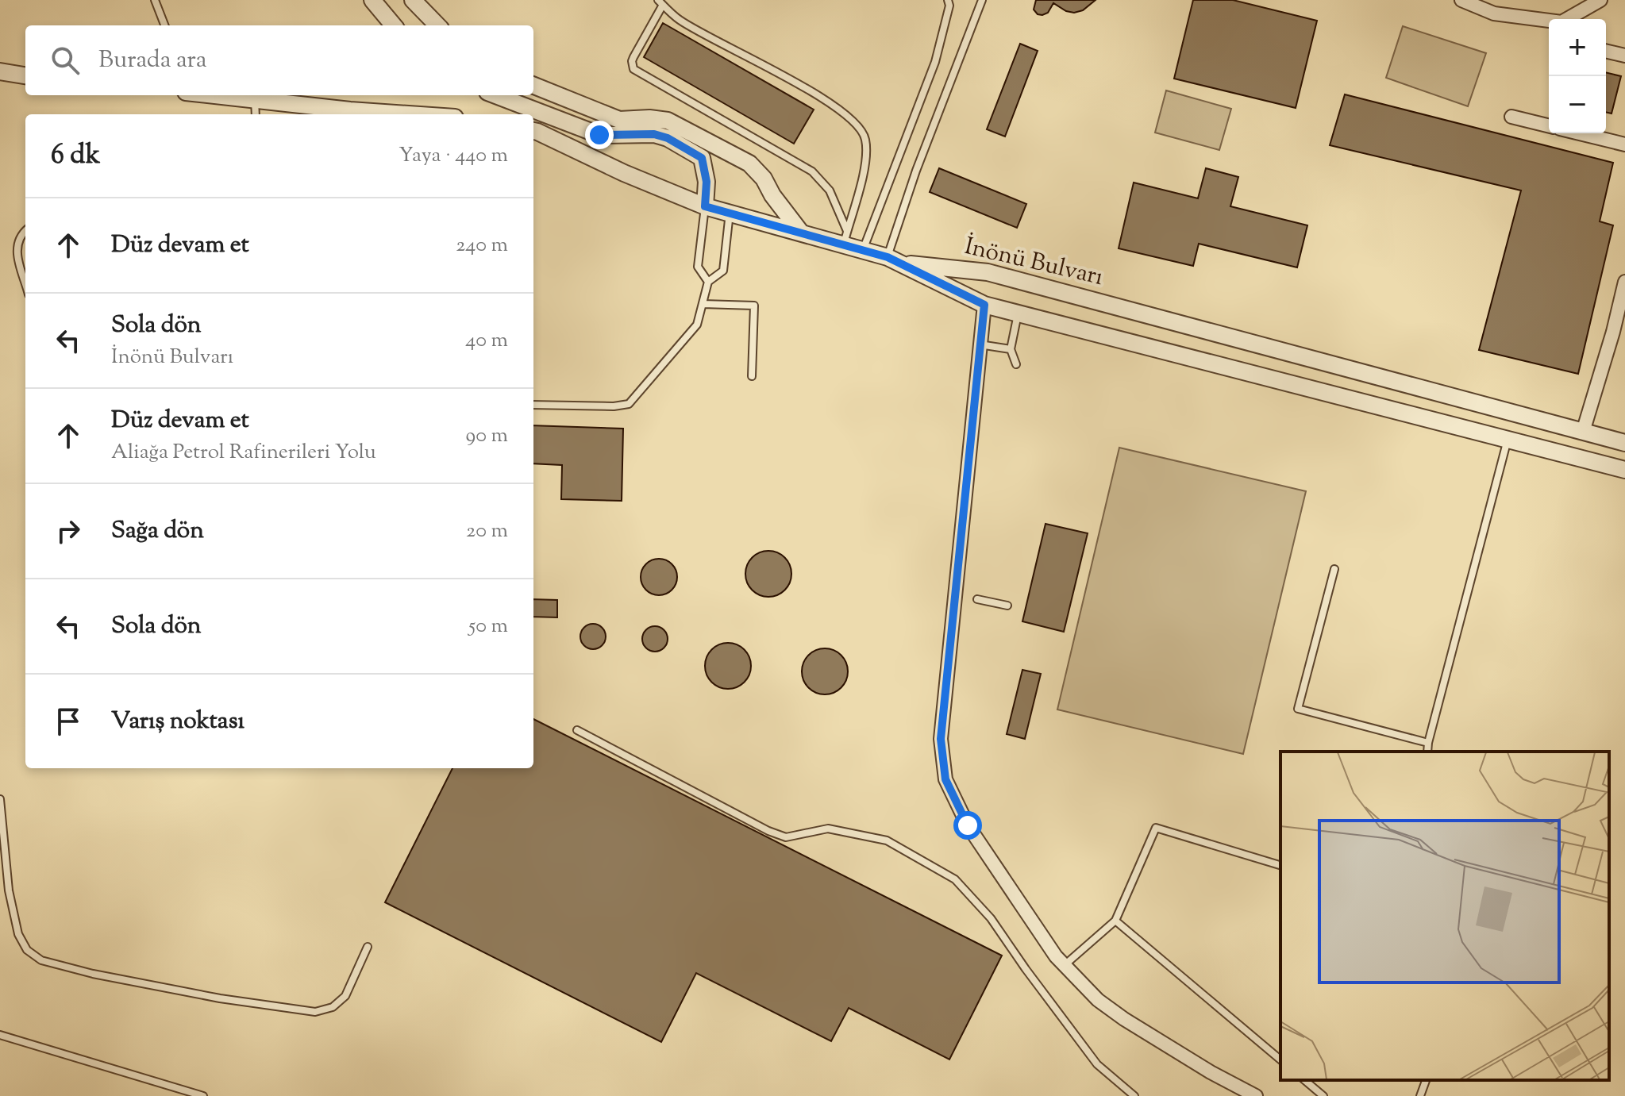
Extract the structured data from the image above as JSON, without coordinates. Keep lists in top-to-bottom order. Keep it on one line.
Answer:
{"streets":{"street":["İnönü Bulvarı"]},"page":{"map_buttons":["+","−"],"search":"Burada ara","heading":["6 dk","Yaya · 440 m"],"list":[["Düz devam et","240 m"],["Sola dön","İnönü Bulvarı","40 m"],["Düz devam et","Aliağa Petrol Rafinerileri Yolu","90 m"],["Sağa dön","20 m"],["Sola dön","50 m"],"Varış noktası"]}}
